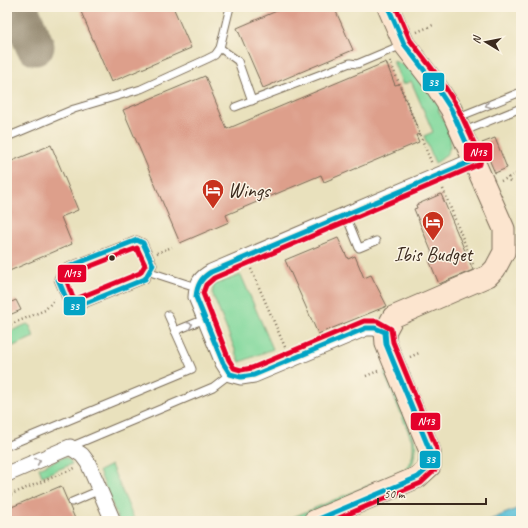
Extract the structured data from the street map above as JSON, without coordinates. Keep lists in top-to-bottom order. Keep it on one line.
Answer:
{"places":{"hotel":["Wings","Ibis Budget"]},"lines":["transit line 33","transit line N13"],"scale_bar":"50 m","north":"left"}
